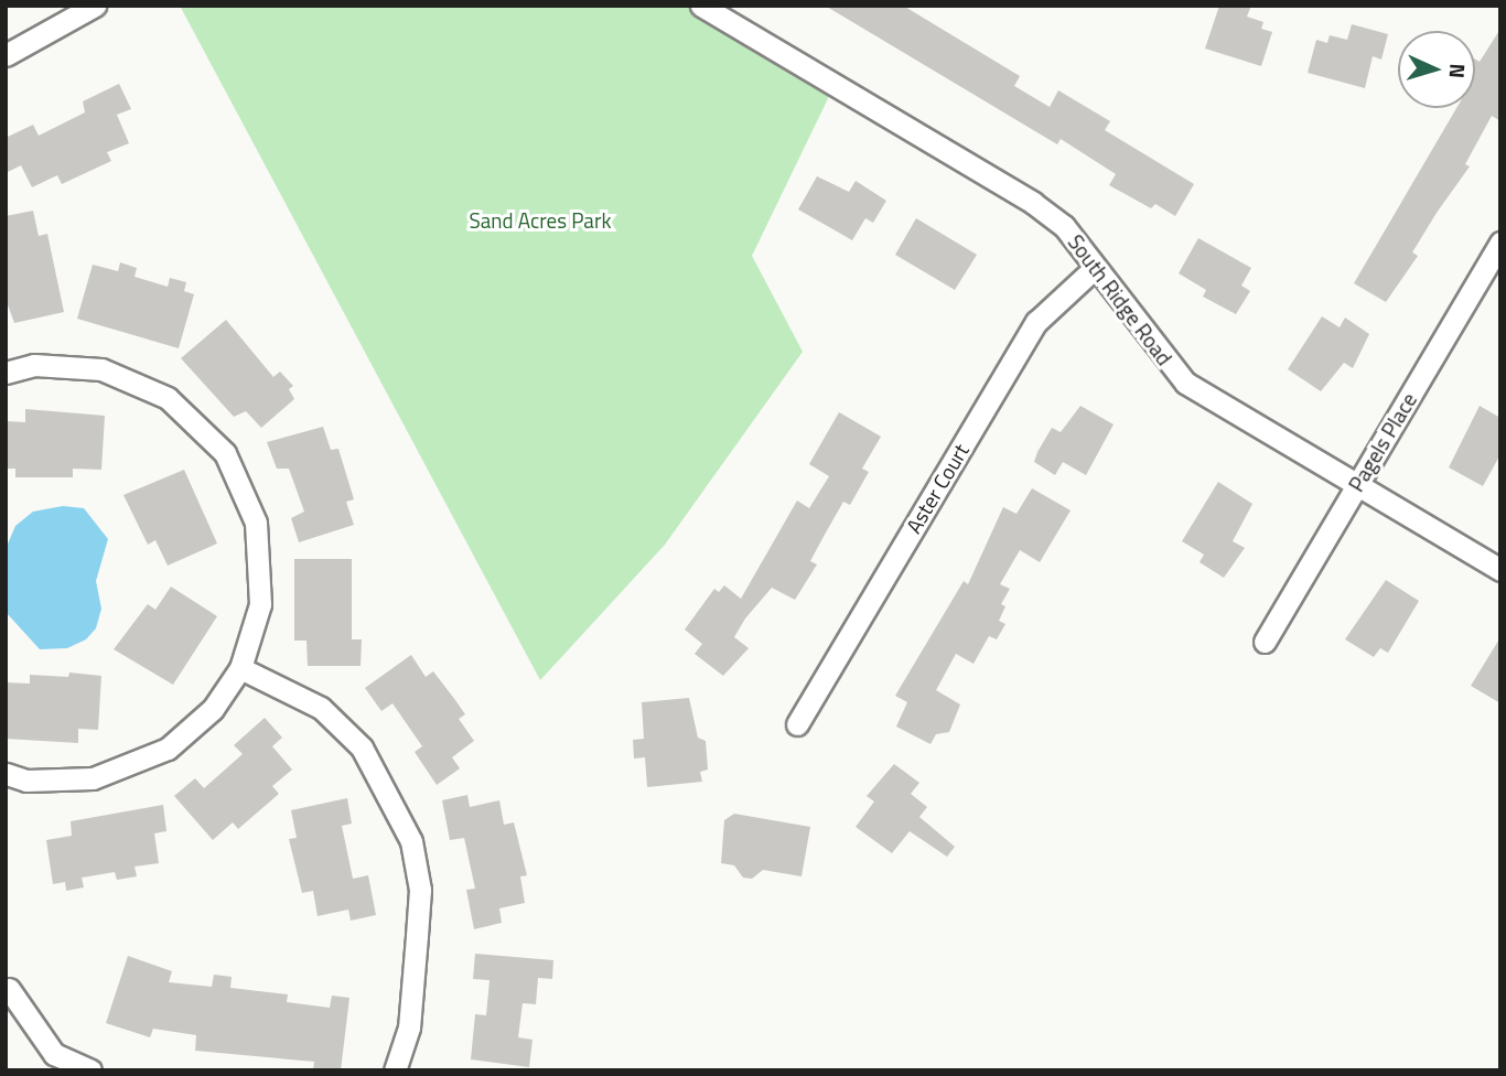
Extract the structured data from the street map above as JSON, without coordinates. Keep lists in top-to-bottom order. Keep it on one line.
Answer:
{"streets":{"street":["South Ridge Road","Pagels Place","Aster Court"]},"crossings":[["South Ridge Road","Pagels Place"],["South Ridge Road","Aster Court"]],"parks":["Sand Acres Park"],"north":"right"}
